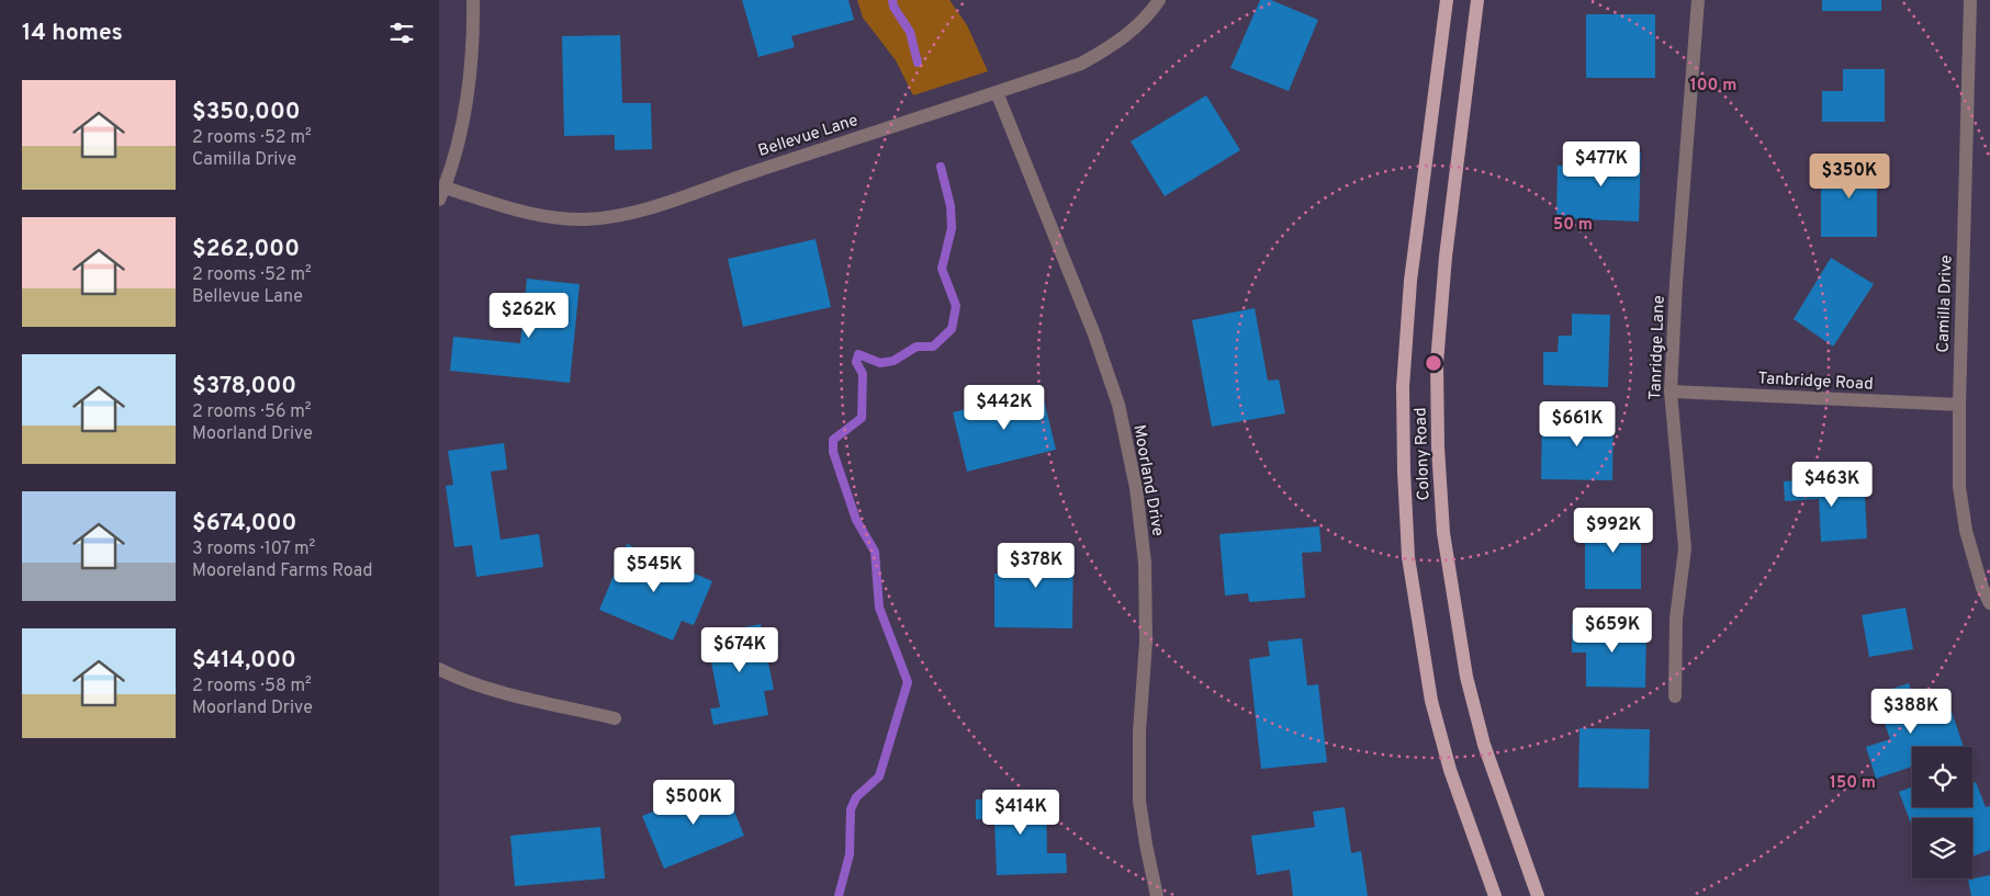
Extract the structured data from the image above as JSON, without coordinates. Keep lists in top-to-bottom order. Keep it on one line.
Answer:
{"streets":{"main road":["Colony Road"],"street":["Bellevue Lane","Camilla Drive","Tanridge Lane","Tanbridge Road","Moorland Drive"]},"crossings":[["Bellevue Lane","Moorland Drive"],["Camilla Drive","Tanbridge Road"],["Tanridge Lane","Tanbridge Road"]],"page":{"heading":"14 homes","list":[{"name":"$350,000","note":"2 rooms · 52 m² · Camilla Drive"},{"name":"$262,000","note":"2 rooms · 52 m² · Bellevue Lane"},{"name":"$378,000","note":"2 rooms · 56 m² · Moorland Drive"},{"name":"$674,000","note":"3 rooms · 107 m² · Mooreland Farms Road"},{"name":"$414,000","note":"2 rooms · 58 m² · Moorland Drive"}],"price":["$477K","$350K","$262K","$442K","$661K","$463K","$992K","$378K","$545K","$659K","$674K","$388K","$500K","$414K"]},"rings":["100 m","50 m","150 m"]}
